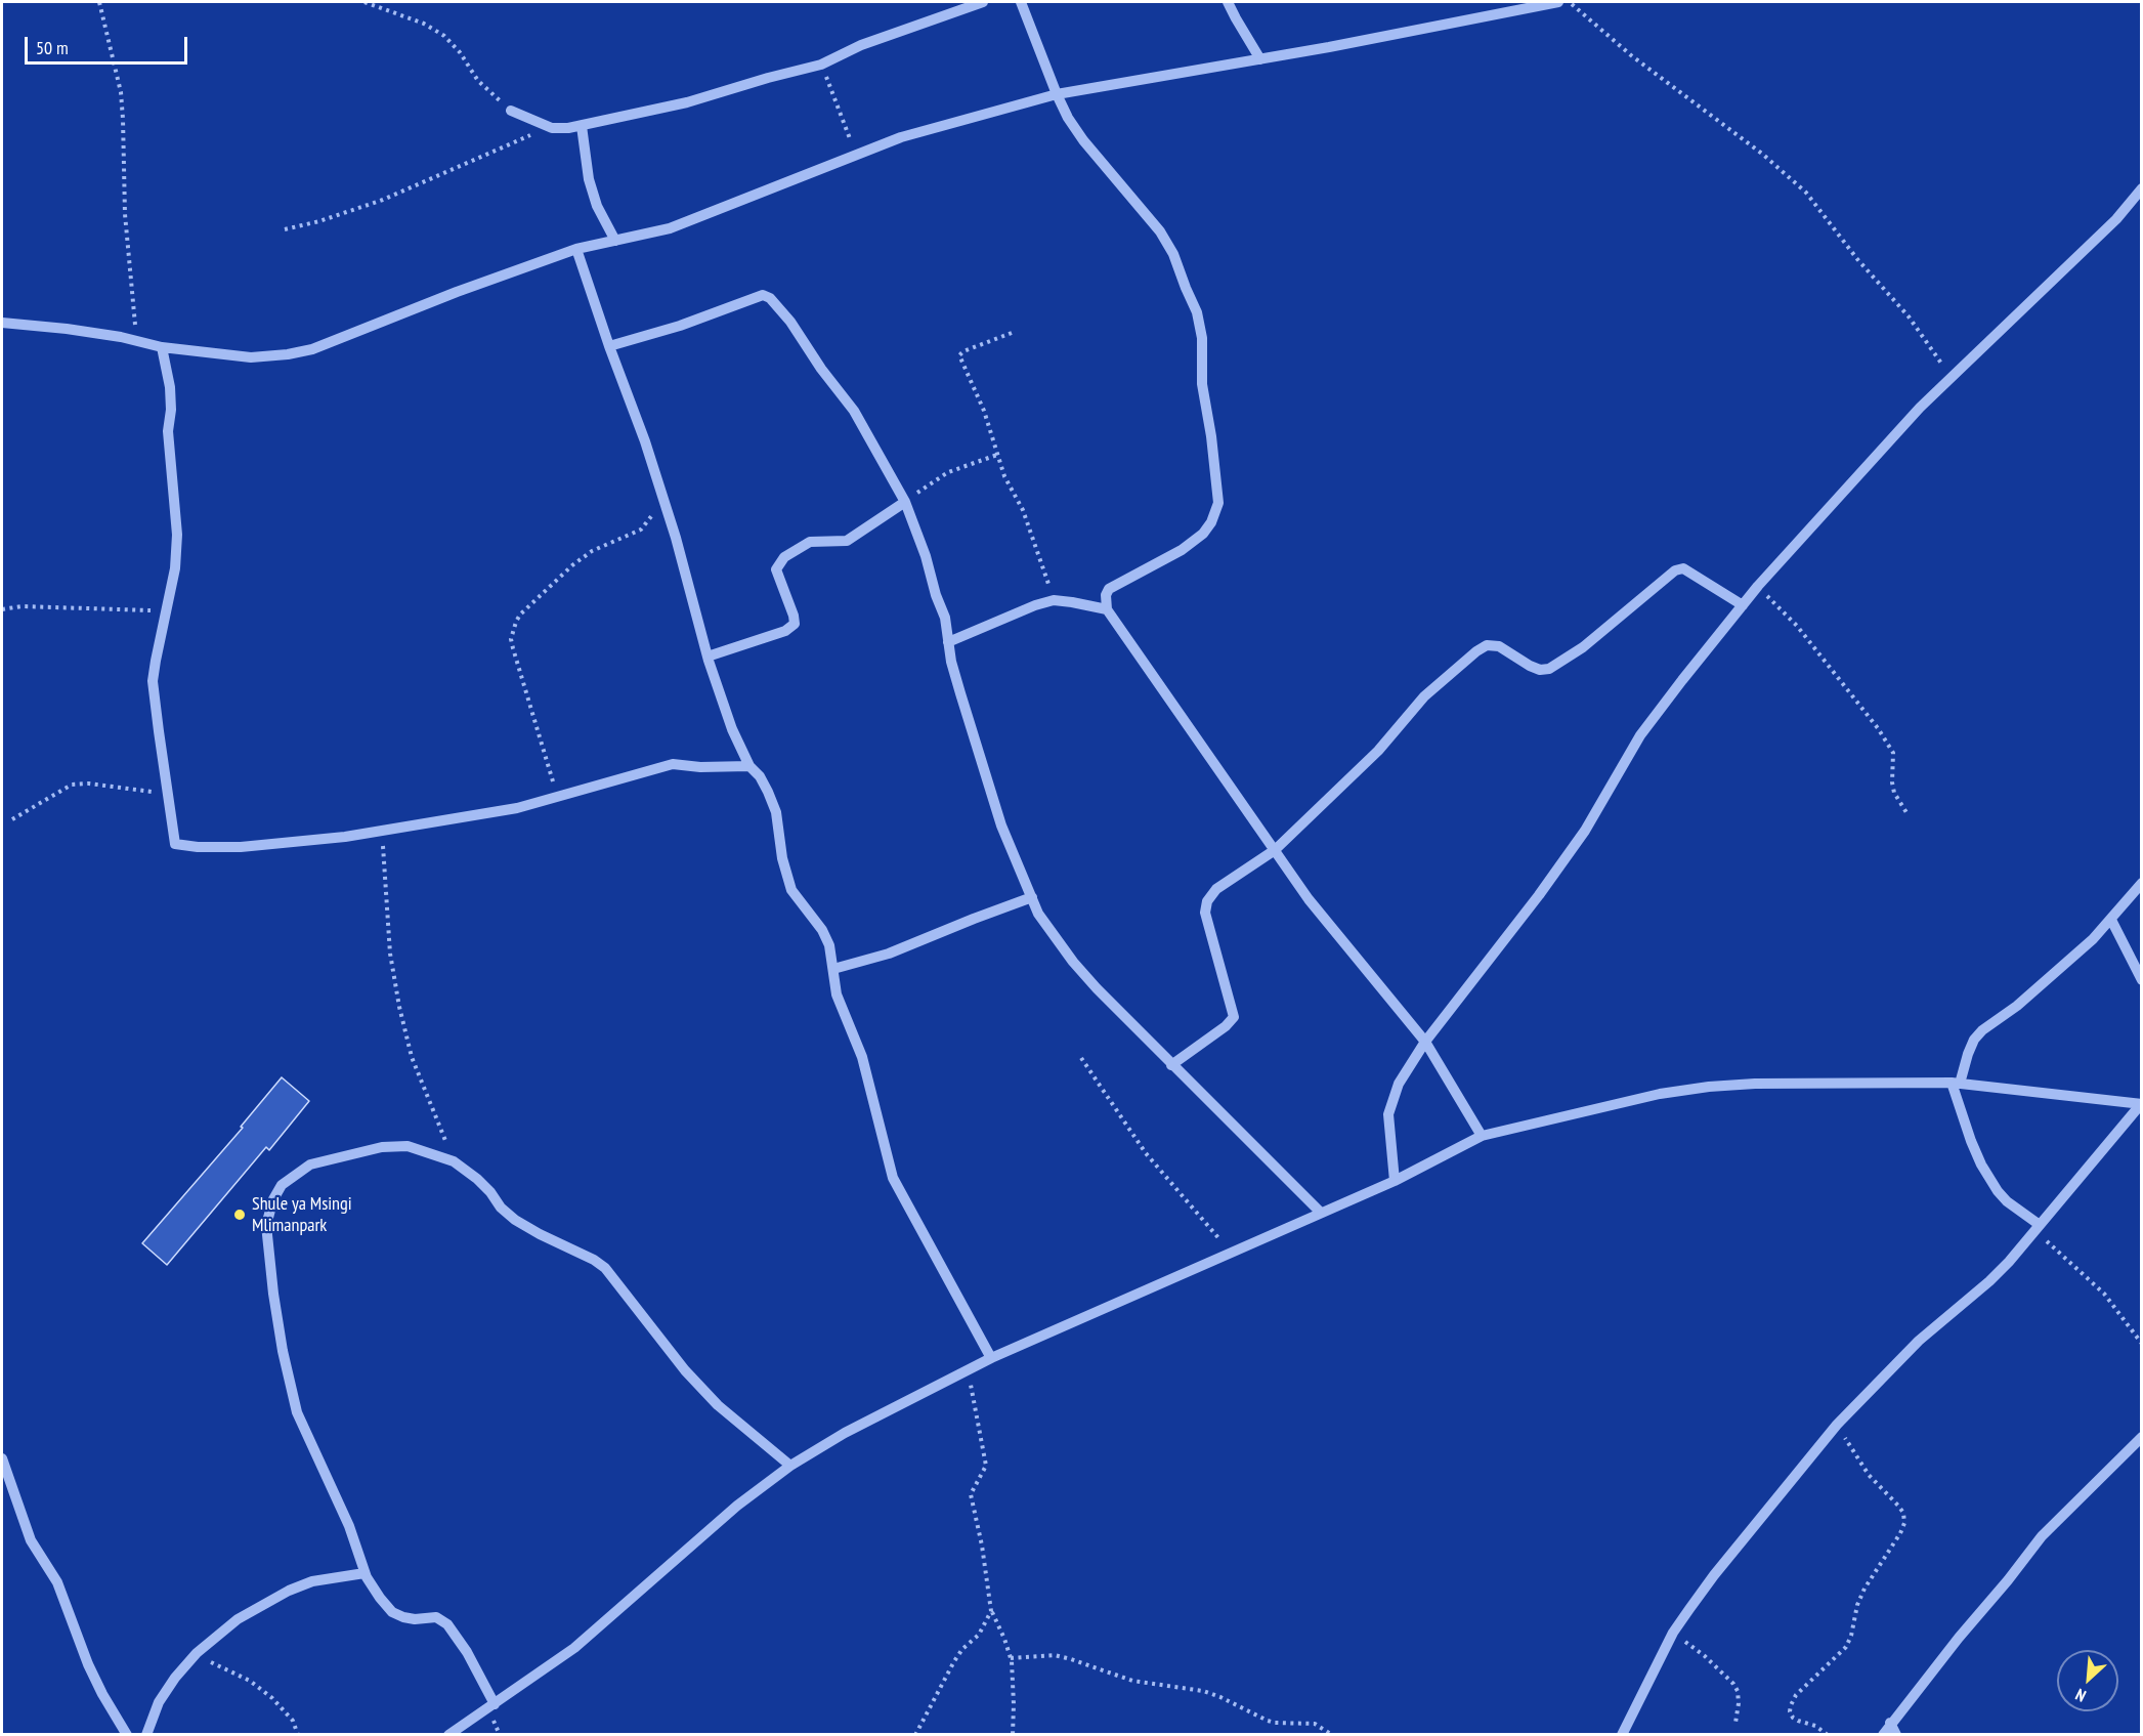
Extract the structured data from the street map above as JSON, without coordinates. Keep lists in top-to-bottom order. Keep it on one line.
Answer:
{"places":["Shule ya Msingi Mlimanpark"],"scale_bar":"50 m","north":"bottom left"}
